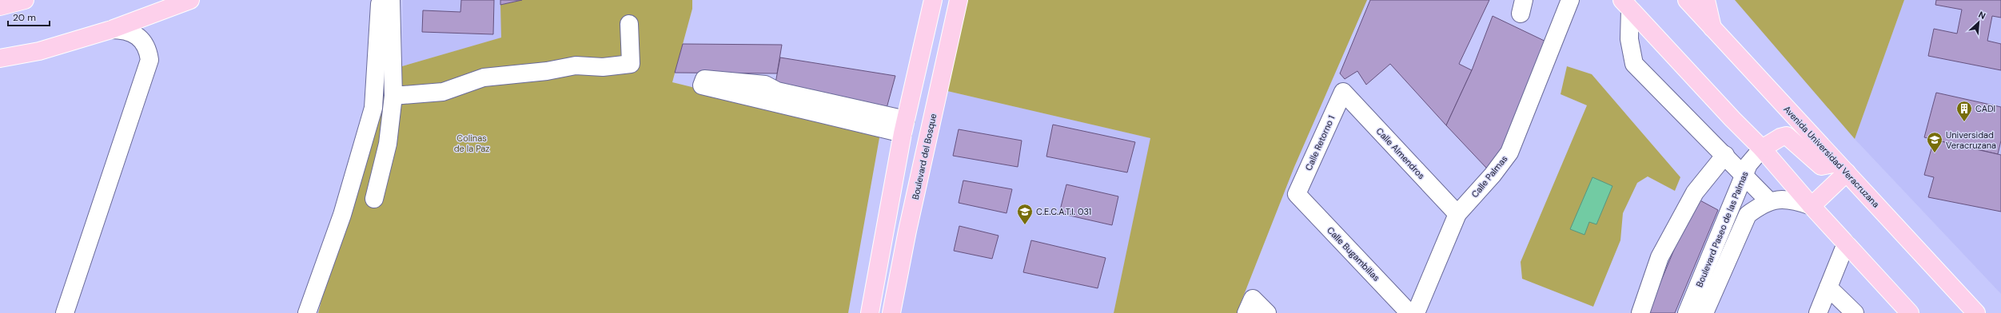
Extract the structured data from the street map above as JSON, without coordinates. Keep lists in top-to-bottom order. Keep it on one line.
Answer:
{"streets":{"main road":["Boulevard del Bosque","Avenida Universidad Veracruzana"],"street":["Calle Retorno 1","Calle Almendros","Calle Palmas","Boulevard Paseo de las Palmas","Calle Bugambilias"]},"crossings":[["Calle Retorno 1","Calle Almendros"],["Calle Retorno 1","Calle Bugambilias"],["Calle Almendros","Calle Palmas"]],"parks":["Colinas de la Paz"],"places":{"building":["CADI"],"school or university":["Universidad Veracruzana","C.E.C.A.T.I. 031"]},"scale_bar":"20 m","north":"top right"}
